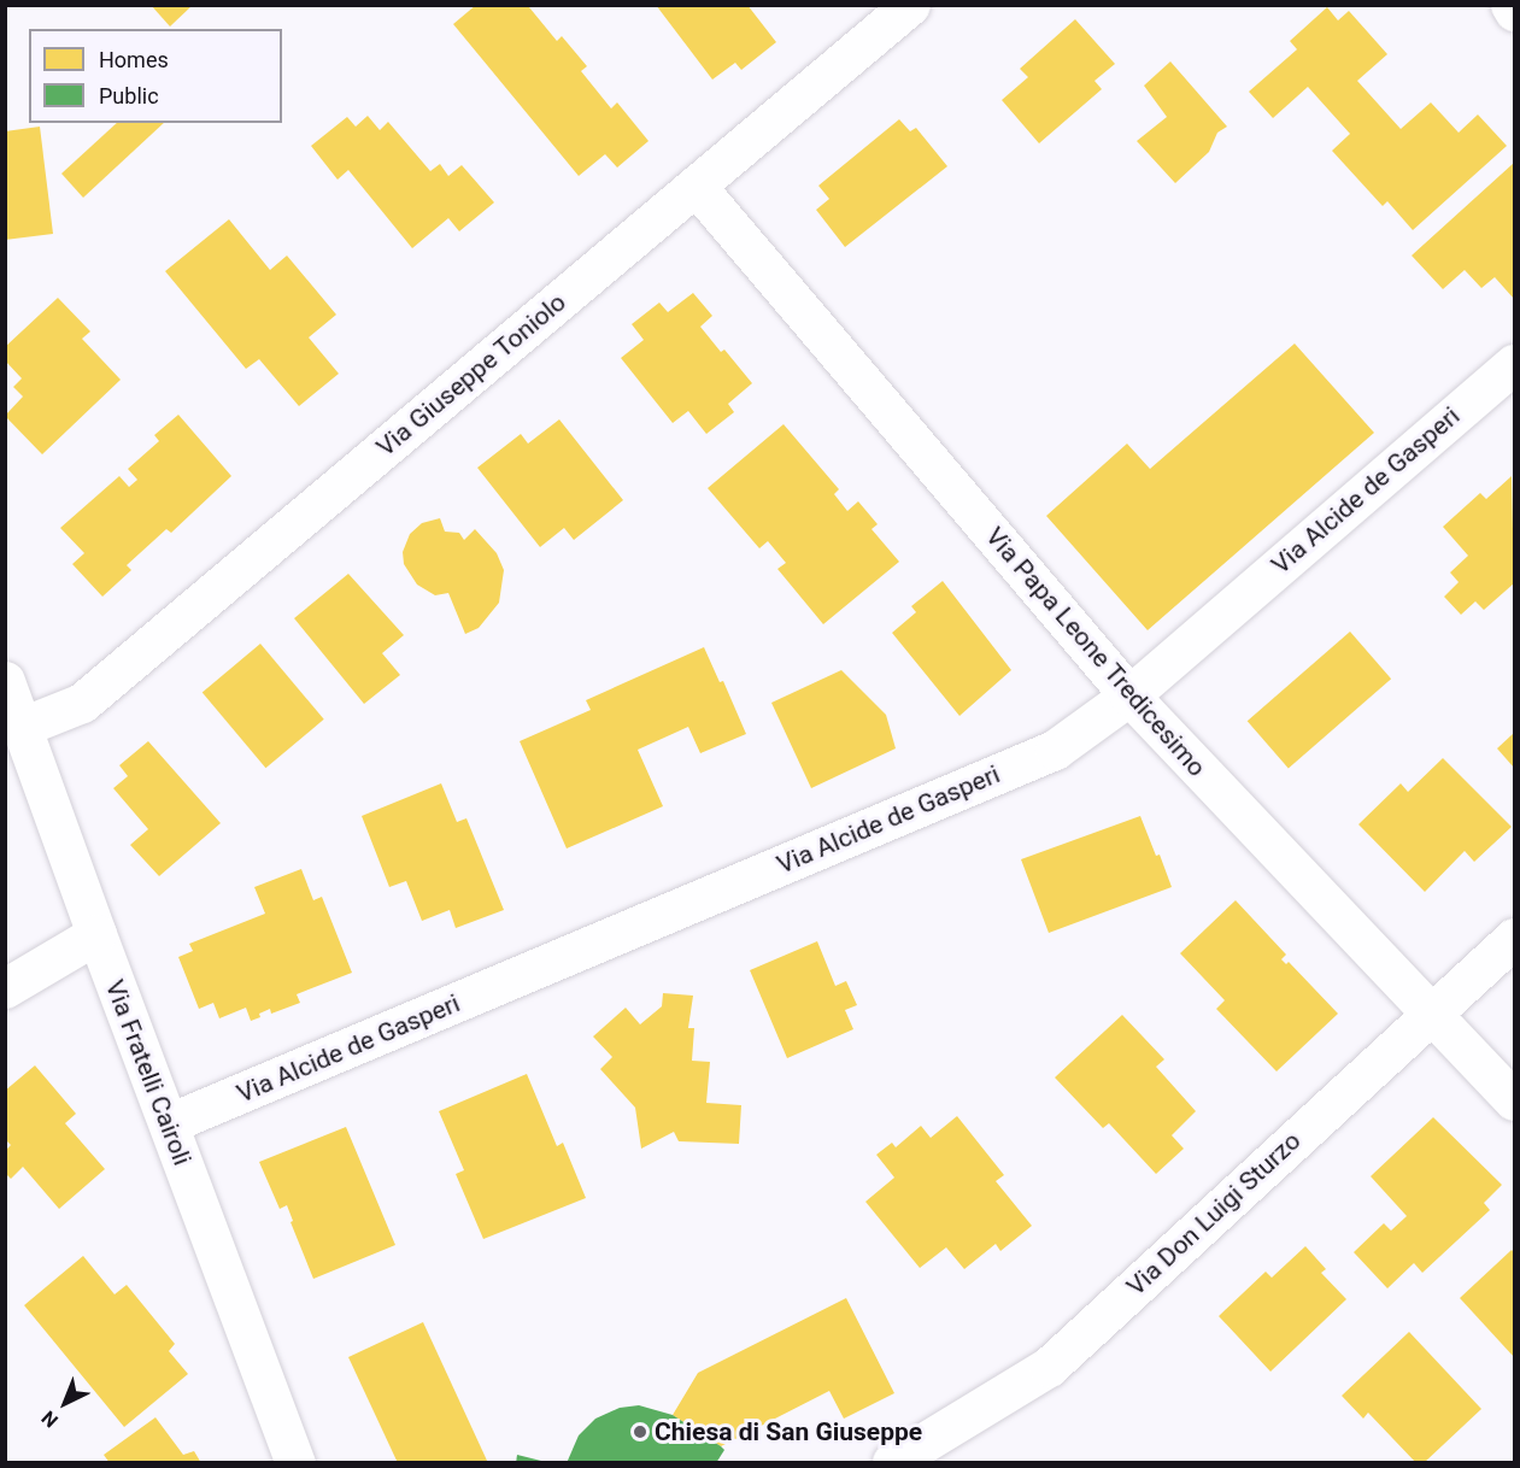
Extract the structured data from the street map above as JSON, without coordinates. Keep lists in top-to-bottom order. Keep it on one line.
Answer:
{"streets":{"street":["Via Giuseppe Toniolo","Via Alcide de Gasperi","Via Papa Leone Tredicesimo","Via Fratelli Cairoli","Via Don Luigi Sturzo"]},"crossings":[["Via Giuseppe Toniolo","Via Papa Leone Tredicesimo"],["Via Giuseppe Toniolo","Via Fratelli Cairoli"],["Via Alcide de Gasperi","Via Papa Leone Tredicesimo"],["Via Alcide de Gasperi","Via Fratelli Cairoli"],["Via Papa Leone Tredicesimo","Via Don Luigi Sturzo"]],"places":["Chiesa di San Giuseppe"],"legend":["Homes","Public"],"north":"bottom left"}
